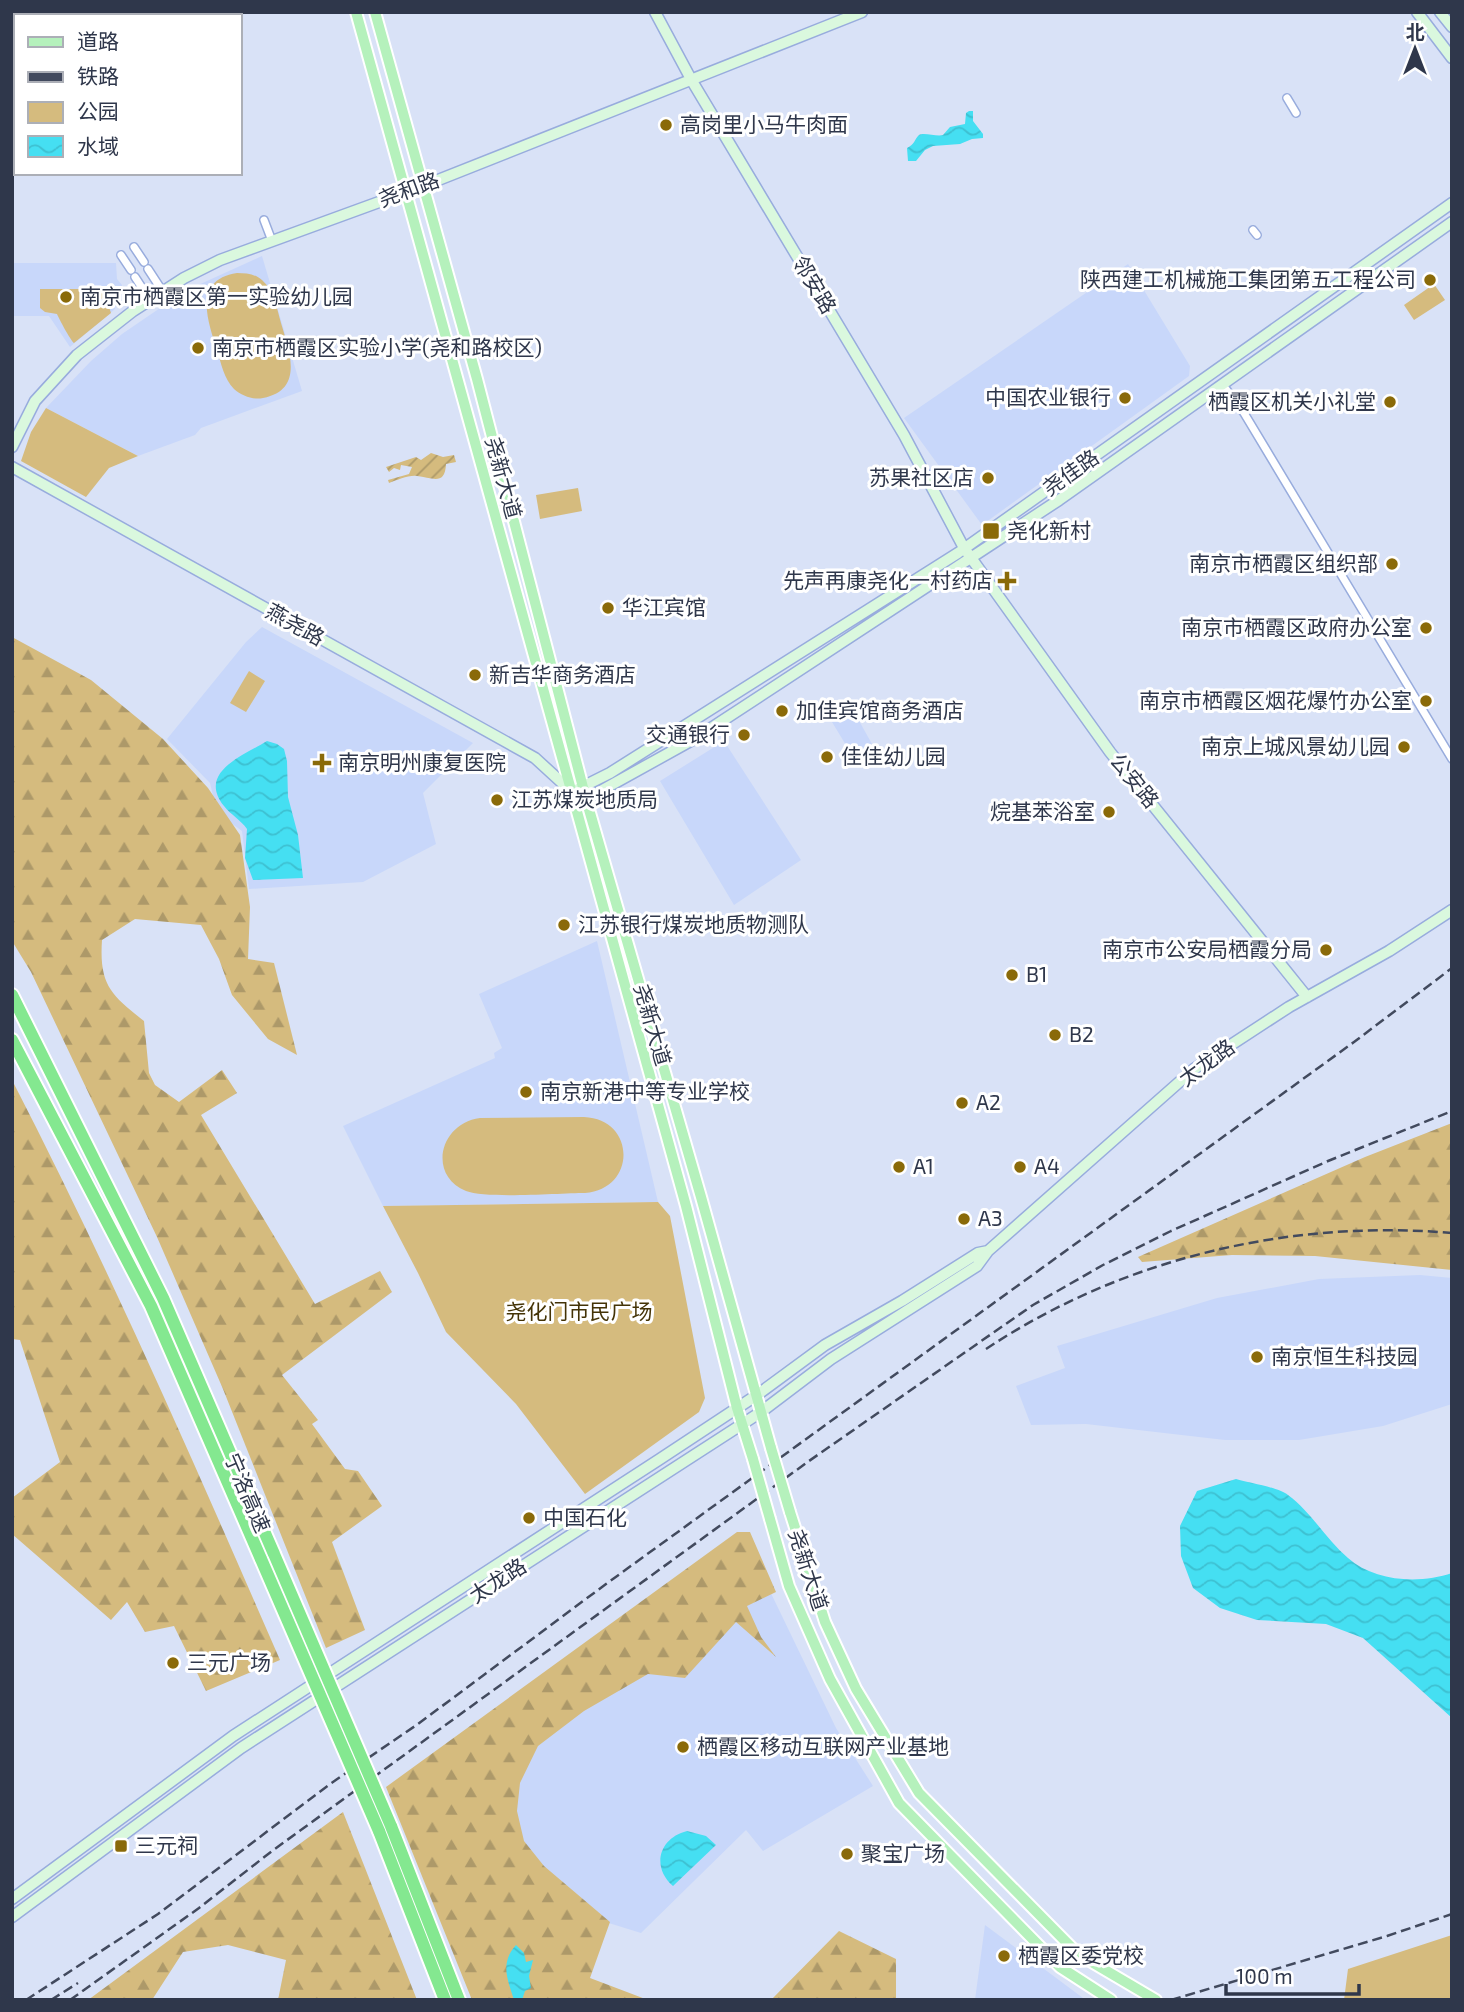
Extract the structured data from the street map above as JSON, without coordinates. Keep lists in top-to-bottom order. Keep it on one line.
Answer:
{"streets":{"highway":["宁洛高速"],"main road":["尧和路","邻安路","尧佳路","尧新大道","燕尧路","公安路","太龙路"]},"crossings":[["尧和路","邻安路"],["尧和路","尧新大道"],["邻安路","尧佳路"],["邻安路","公安路"],["尧佳路","尧新大道"],["尧佳路","燕尧路"],["尧佳路","公安路"],["尧新大道","燕尧路"],["尧新大道","太龙路"],["公安路","太龙路"]],"parks":["尧化门市民广场"],"places":{"other":["高岗里小马牛肉面","陕西建工机械施工集团第五工程公司","南京市栖霞区第一实验幼儿园","南京市栖霞区实验小学(尧和路校区)","中国农业银行","栖霞区机关小礼堂","苏果社区店","南京市栖霞区组织部","华江宾馆","南京市栖霞区政府办公室","新吉华商务酒店","南京市栖霞区烟花爆竹办公室","加佳宾馆商务酒店","交通银行","南京上城风景幼儿园","佳佳幼儿园","江苏煤炭地质局","烷基苯浴室","江苏银行煤炭地质物测队","南京市公安局栖霞分局","B1","B2","南京新港中等专业学校","A2","A1","A4","A3","南京恒生科技园","中国石化","三元广场","栖霞区移动互联网产业基地","聚宝广场","栖霞区委党校"],"transit":["尧化新村","三元祠"],"health":["先声再康尧化一村药店","南京明州康复医院"]},"legend":["道路","铁路","公园","水域"],"scale_bar":"100 m","north":"top"}
